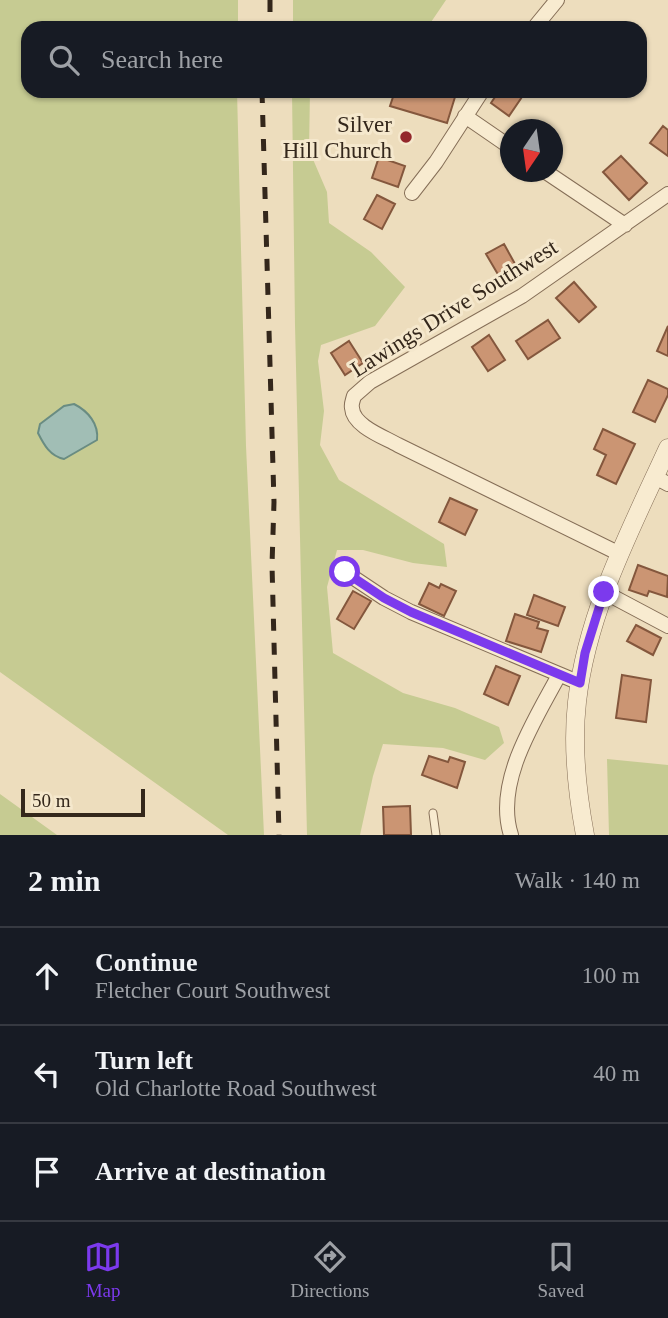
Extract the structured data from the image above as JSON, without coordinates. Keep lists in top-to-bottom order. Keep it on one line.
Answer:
{"streets":{"street":["Lawings Drive Southwest"]},"places":["Silver Hill Church"],"scale_bar":"50 m","north":"bottom","page":{"search":"Search here","scale":"50 m","heading":["2 min","Walk · 140 m"],"list":[["Continue","Fletcher Court Southwest","100 m"],["Turn left","Old Charlotte Road Southwest","40 m"],"Arrive at destination"],"nav":["Map","Directions","Saved"]}}
